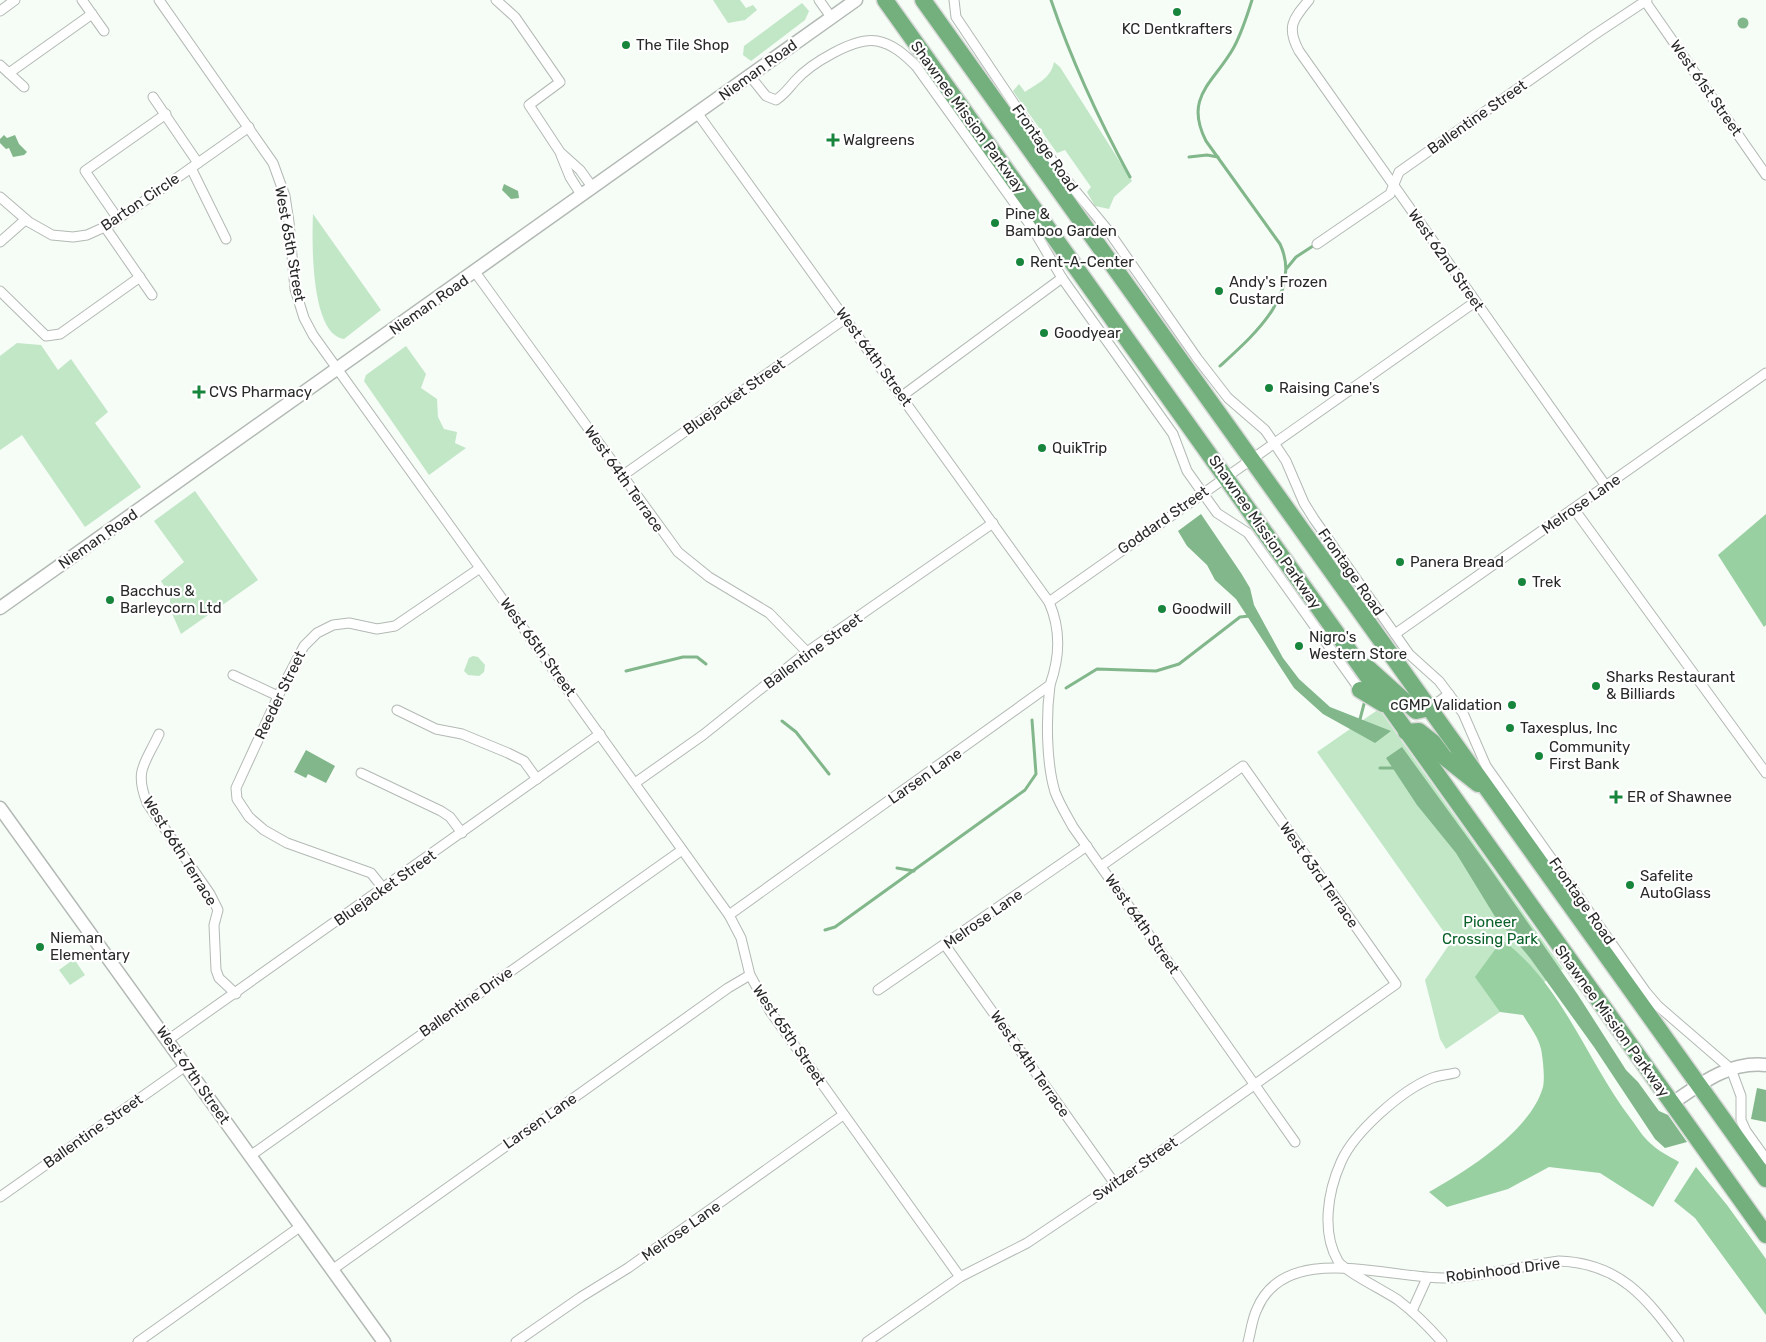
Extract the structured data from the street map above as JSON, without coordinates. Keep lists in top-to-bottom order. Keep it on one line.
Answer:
{"streets":{"highway":["Shawnee Mission Parkway"],"main road":["Nieman Road","West 67th Street"],"street":["West 61st Street","Ballentine Street","Frontage Road","Barton Circle","West 65th Street","West 62nd Street","West 64th Street","Bluejacket Street","West 64th Terrace","Melrose Lane","Goddard Street","Reeder Street","Larsen Lane","West 66th Terrace","West 63rd Terrace","Ballentine Drive","Switzer Street","Robinhood Drive"]},"crossings":[["Nieman Road","West 65th Street"],["Nieman Road","West 64th Street"],["Nieman Road","West 64th Terrace"],["West 61st Street","Ballentine Street"],["Shawnee Mission Parkway","Goddard Street"],["Ballentine Street","West 65th Street"],["Ballentine Street","West 62nd Street"],["Ballentine Street","West 64th Street"],["Ballentine Street","West 64th Terrace"],["Ballentine Street","West 67th Street"],["Frontage Road","Melrose Lane"],["Frontage Road","Goddard Street"],["Barton Circle","West 65th Street"],["West 65th Street","Bluejacket Street"],["West 65th Street","Melrose Lane"],["West 65th Street","Reeder Street"],["West 65th Street","Larsen Lane"],["West 65th Street","Ballentine Drive"],["West 65th Street","Switzer Street"],["West 62nd Street","Melrose Lane"],["West 62nd Street","Goddard Street"],["West 64th Street","Bluejacket Street"],["West 64th Street","Melrose Lane"],["West 64th Street","Goddard Street"],["West 64th Street","Larsen Lane"],["West 64th Street","West 63rd Terrace"],["West 64th Street","Switzer Street"],["Bluejacket Street","West 64th Terrace"],["Bluejacket Street","Reeder Street"],["Bluejacket Street","West 66th Terrace"],["Bluejacket Street","West 67th Street"],["West 64th Terrace","Melrose Lane"],["West 64th Terrace","Switzer Street"],["Larsen Lane","West 67th Street"],["West 63rd Terrace","Switzer Street"],["Ballentine Drive","West 67th Street"]],"parks":["Pioneer Crossing Park"],"places":{"other":["KC Dentkrafters","The Tile Shop","Pine & Bamboo Garden","Rent-A-Center","Andy's Frozen Custard","Goodyear","Raising Cane's","QuikTrip","Panera Bread","Trek","Bacchus & Barleycorn Ltd","Goodwill","Nigro's Western Store","Sharks Restaurant & Billiards","cGMP Validation","Taxesplus, Inc","Community First Bank","Safelite AutoGlass","Nieman Elementary"],"health":["Walgreens","CVS Pharmacy","ER of Shawnee"]}}
